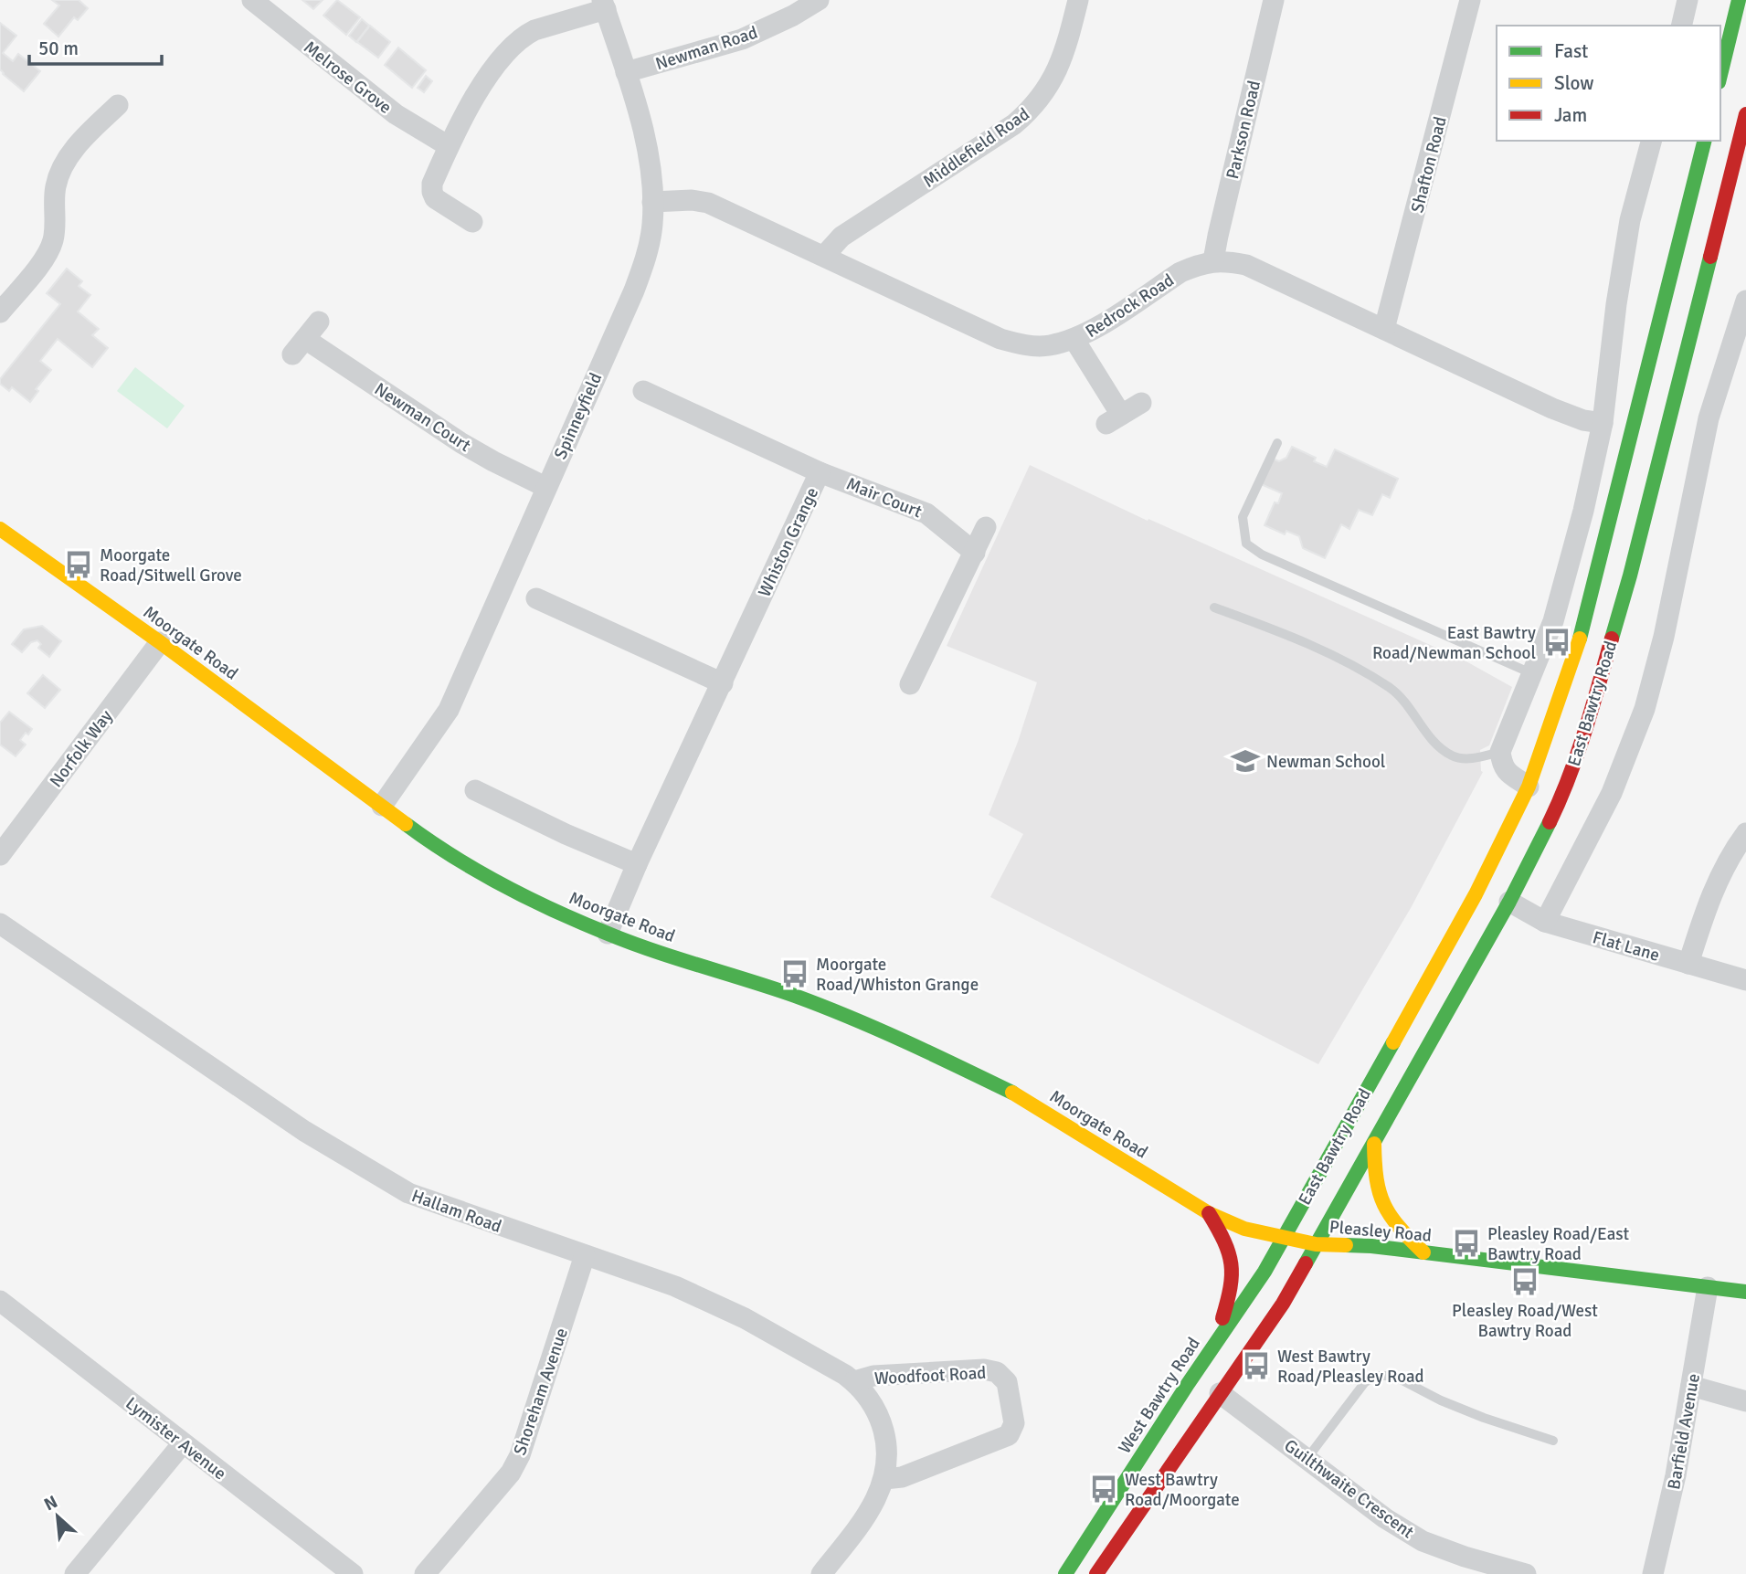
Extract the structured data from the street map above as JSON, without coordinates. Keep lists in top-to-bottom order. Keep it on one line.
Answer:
{"streets":{"main road":["Moorgate Road","East Bawtry Road","Pleasley Road","West Bawtry Road"],"street":["Newman Road","Melrose Grove","Parkson Road","Middlefield Road","Shafton Road","Redrock Road","Spinneyfield","Newman Court","Mair Court","Whiston Grange","Norfolk Way","Flat Lane","Hallam Road","Woodfoot Road","Shoreham Avenue","Barfield Avenue","Lymister Avenue","Guilthwaite Crescent"]},"crossings":[["Newman Road","Spinneyfield"],["Parkson Road","Redrock Road"],["Middlefield Road","Redrock Road"],["Shafton Road","Redrock Road"],["Redrock Road","Spinneyfield"],["Spinneyfield","Newman Court"],["Spinneyfield","Moorgate Road"],["Mair Court","Whiston Grange"],["Whiston Grange","Moorgate Road"],["Moorgate Road","East Bawtry Road"],["Moorgate Road","Norfolk Way"],["Moorgate Road","Pleasley Road"],["Moorgate Road","West Bawtry Road"],["East Bawtry Road","Flat Lane"],["East Bawtry Road","Pleasley Road"],["East Bawtry Road","West Bawtry Road"],["Hallam Road","Woodfoot Road"],["Hallam Road","Shoreham Avenue"],["Pleasley Road","West Bawtry Road"],["Pleasley Road","Barfield Avenue"]],"places":{"bus stop":["Moorgate Road/Sitwell Grove","East Bawtry Road/Newman School","Moorgate Road/Whiston Grange","Pleasley Road/East Bawtry Road","Pleasley Road/West Bawtry Road","West Bawtry Road/Pleasley Road","West Bawtry Road/Moorgate"],"school or university":["Newman School"]},"legend":["Fast","Slow","Jam"],"scale_bar":"50 m","north":"top left"}
